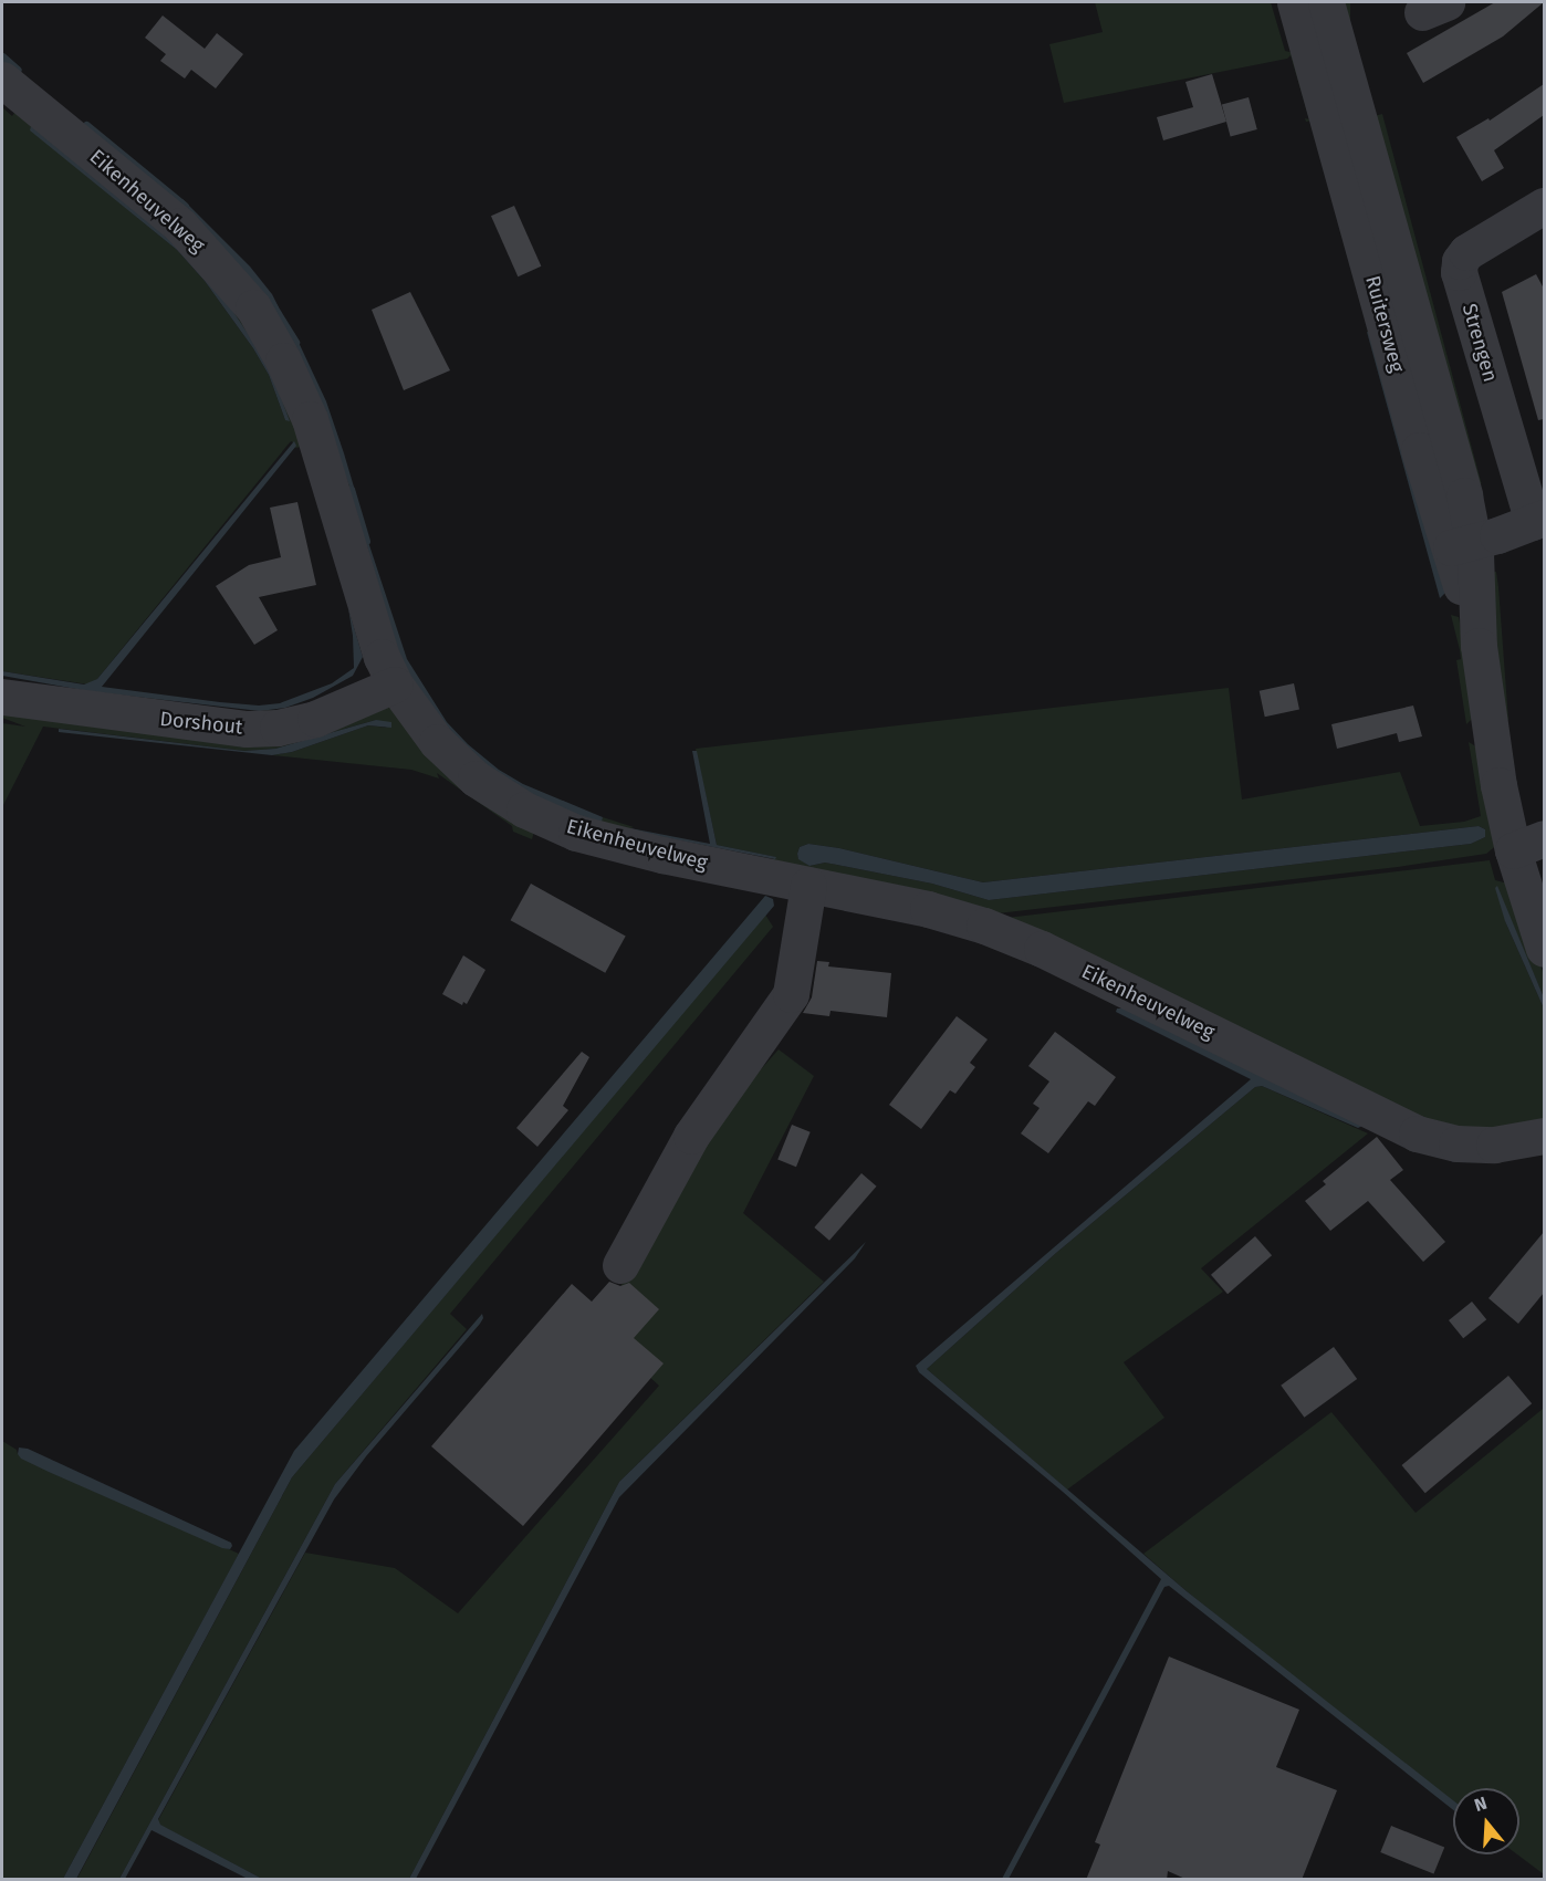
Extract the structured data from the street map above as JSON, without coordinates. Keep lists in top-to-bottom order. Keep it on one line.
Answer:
{"streets":{"street":["Eikenheuvelweg","Ruitersweg","Strengen","Dorshout"]},"crossings":[["Eikenheuvelweg","Dorshout"]],"north":"top"}
